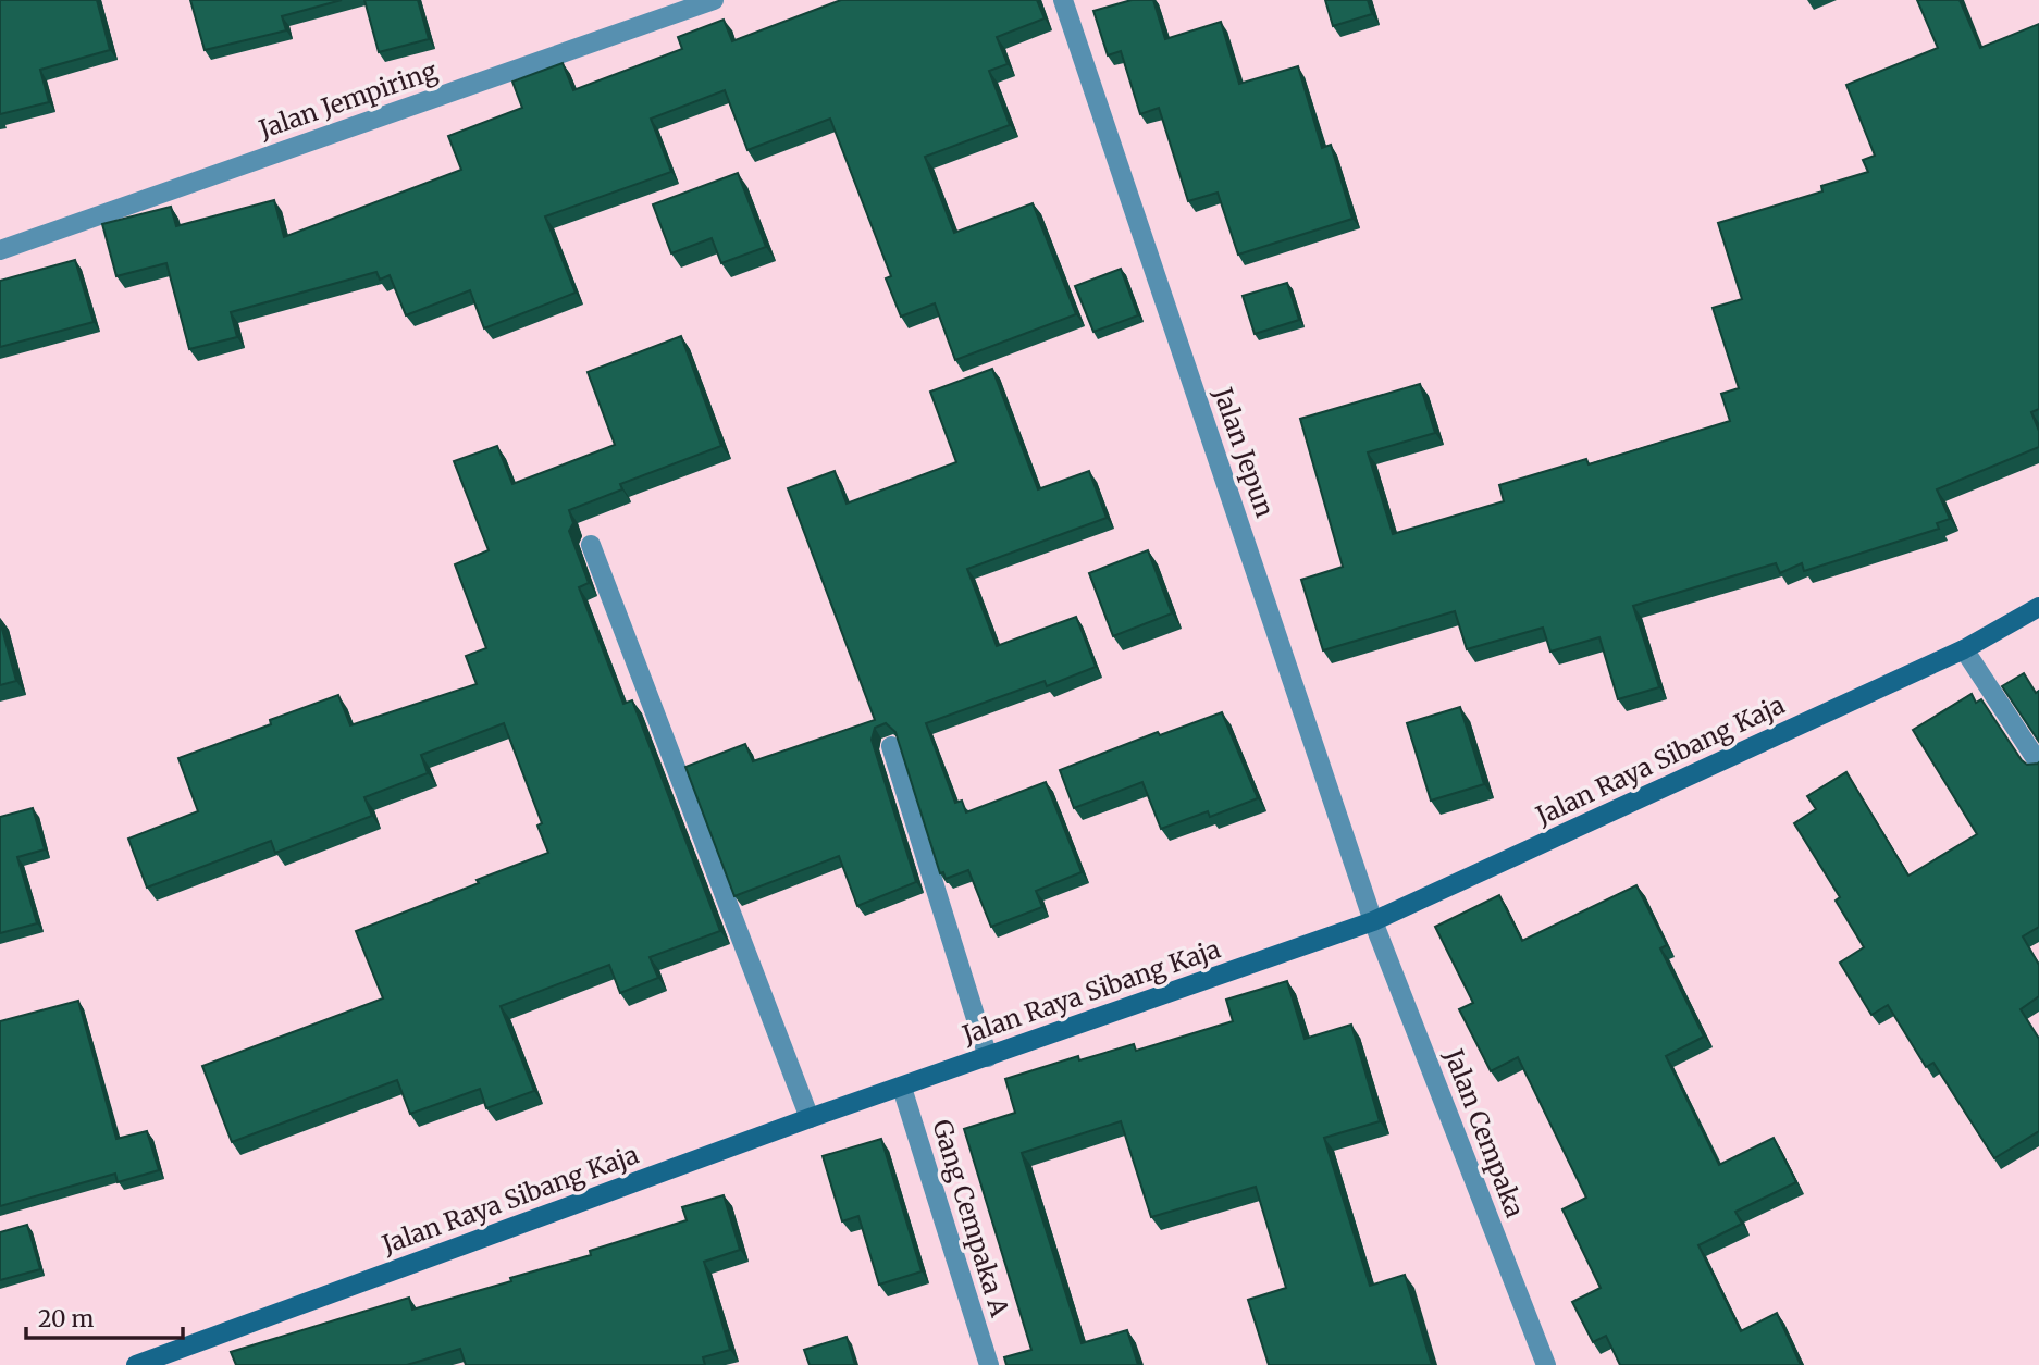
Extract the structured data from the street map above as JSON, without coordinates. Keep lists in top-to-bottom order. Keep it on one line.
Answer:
{"streets":{"main road":["Jalan Raya Sibang Kaja"],"street":["Jalan Jempiring","Jalan Jepun","Jalan Cempaka","Gang Cempaka A"]},"crossings":[["Jalan Jepun","Jalan Raya Sibang Kaja"],["Jalan Jepun","Jalan Cempaka"],["Jalan Raya Sibang Kaja","Jalan Cempaka"],["Jalan Raya Sibang Kaja","Gang Cempaka A"]],"scale_bar":"20 m"}
